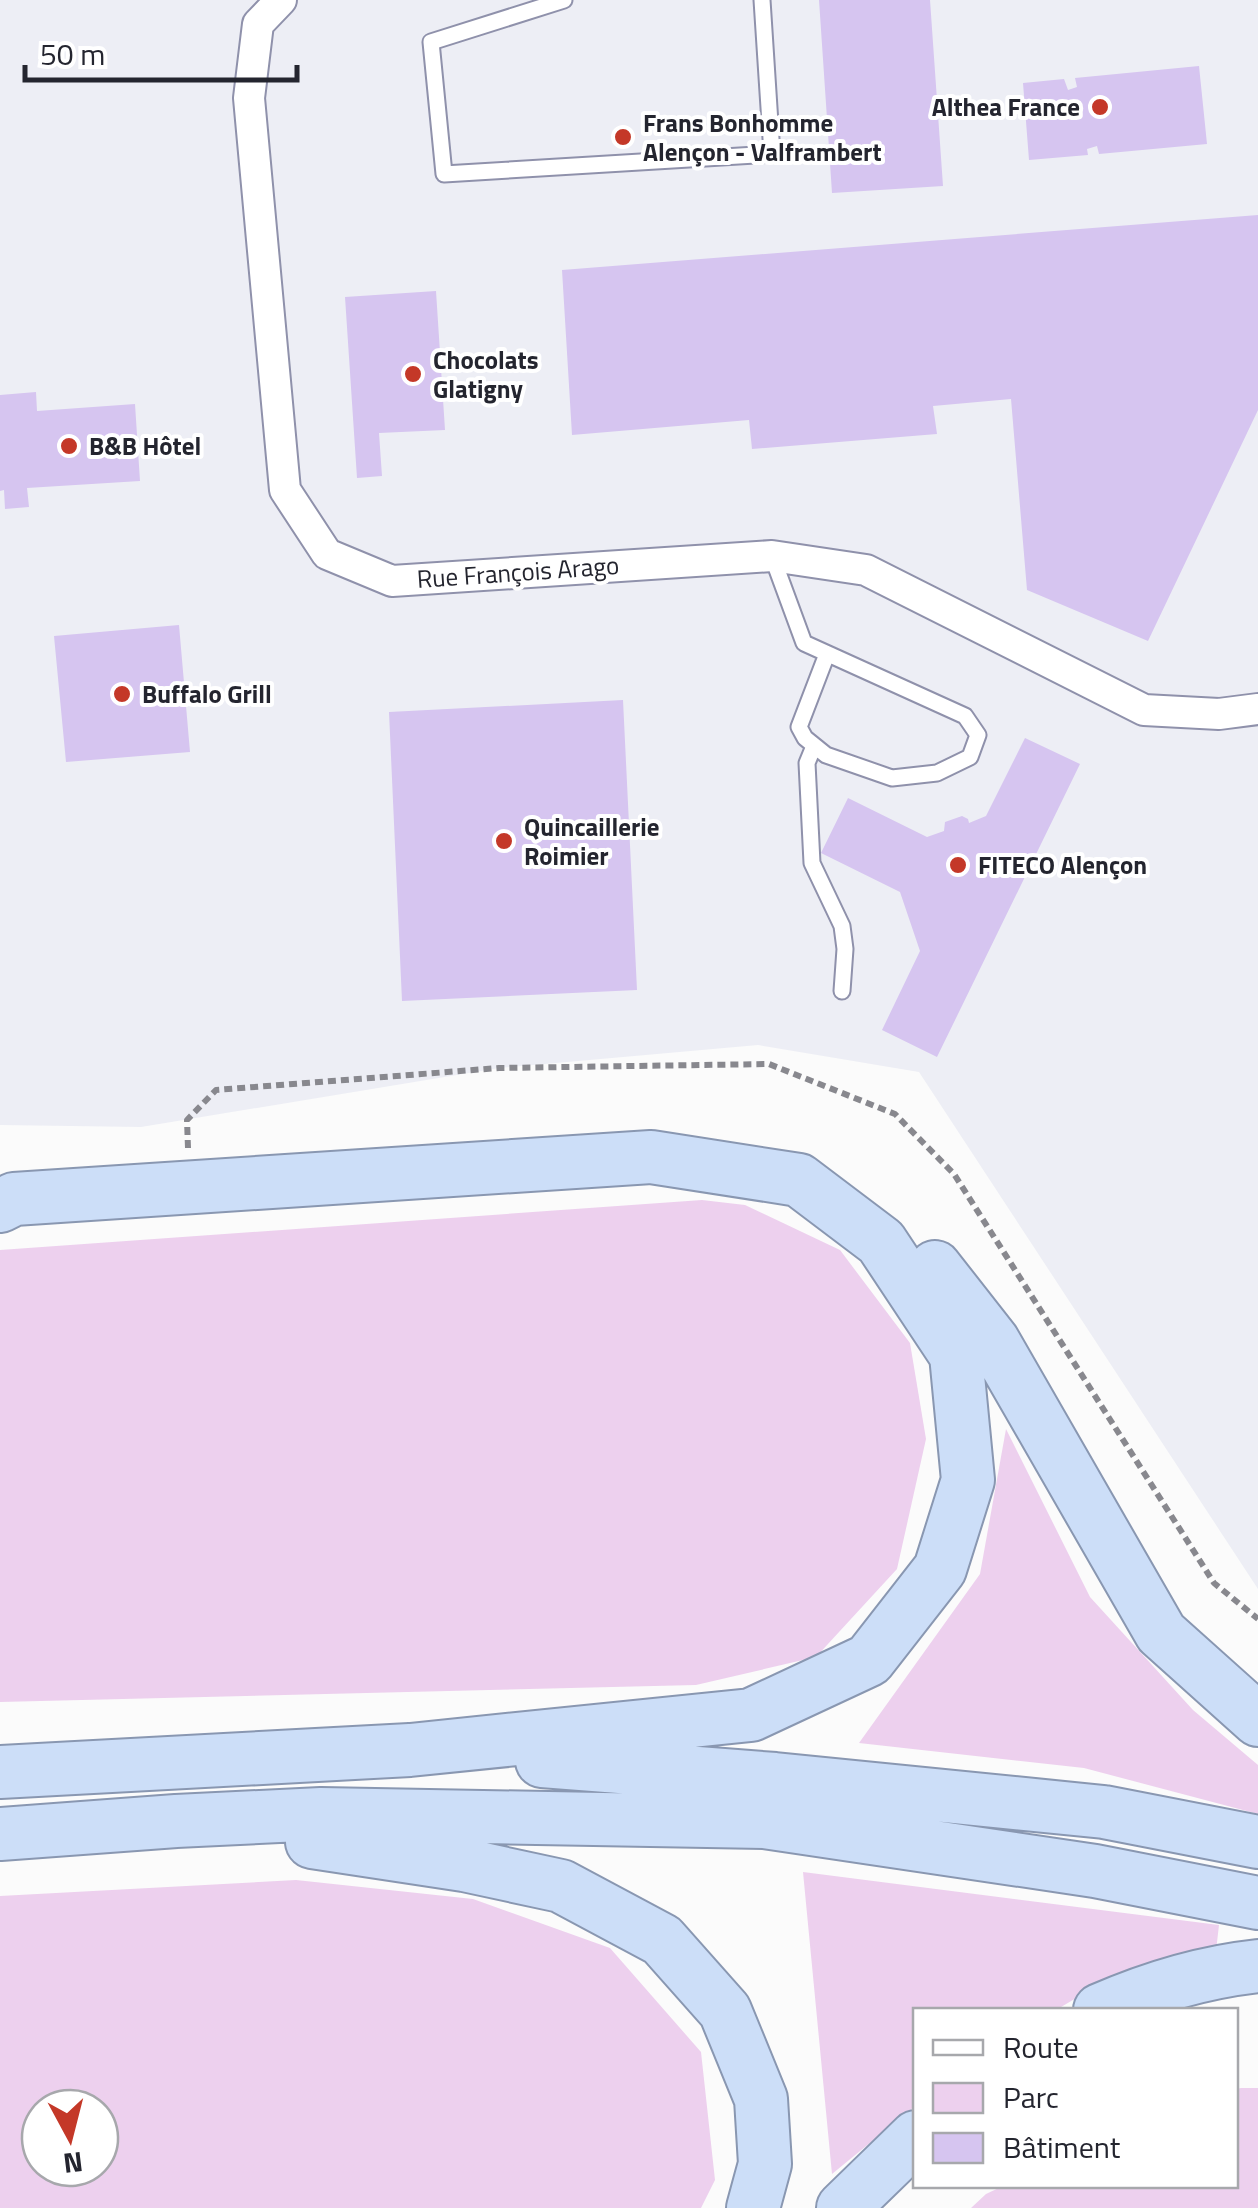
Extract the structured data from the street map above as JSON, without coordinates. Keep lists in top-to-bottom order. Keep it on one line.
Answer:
{"streets":{"street":["Rue François Arago"]},"places":["Althea France","Frans Bonhomme Alençon - Valframbert","Chocolats Glatigny","B&B Hôtel","Buffalo Grill","Quincaillerie Roimier","FITECO Alençon"],"legend":["Route","Parc","Bâtiment"],"scale_bar":"50 m","north":"bottom"}
